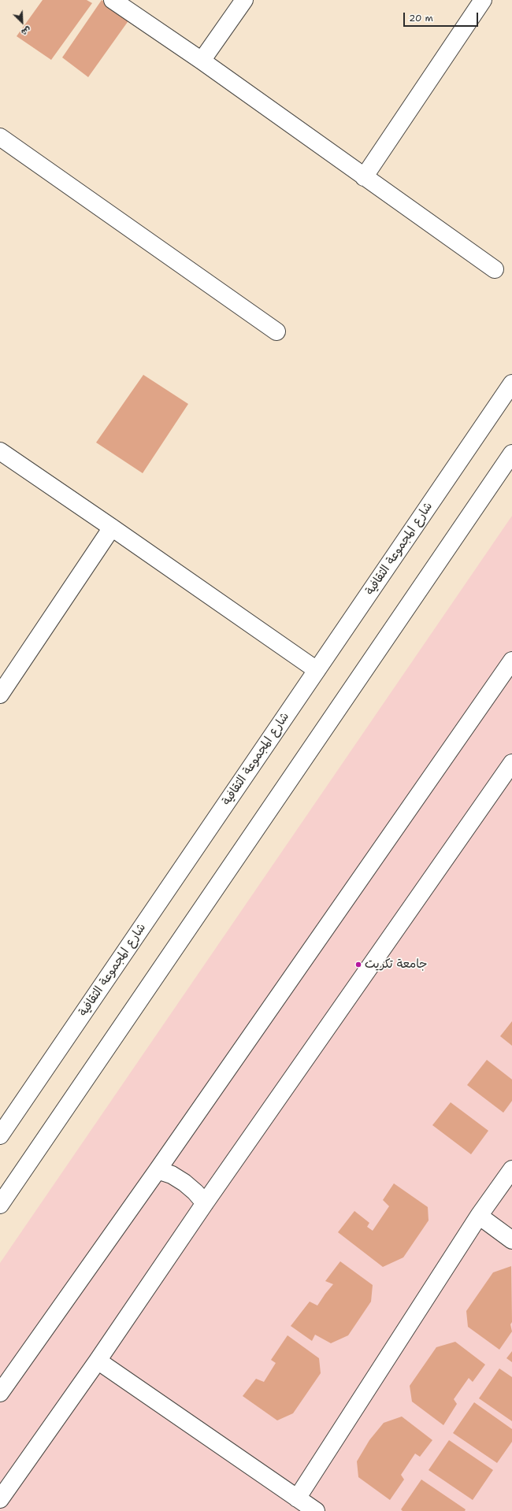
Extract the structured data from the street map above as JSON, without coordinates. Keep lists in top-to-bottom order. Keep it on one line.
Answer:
{"streets":{"street":["شارع المجموعة الثقافية"]},"places":["جامعة تكريت"],"scale_bar":"20 m","north":"bottom right"}
